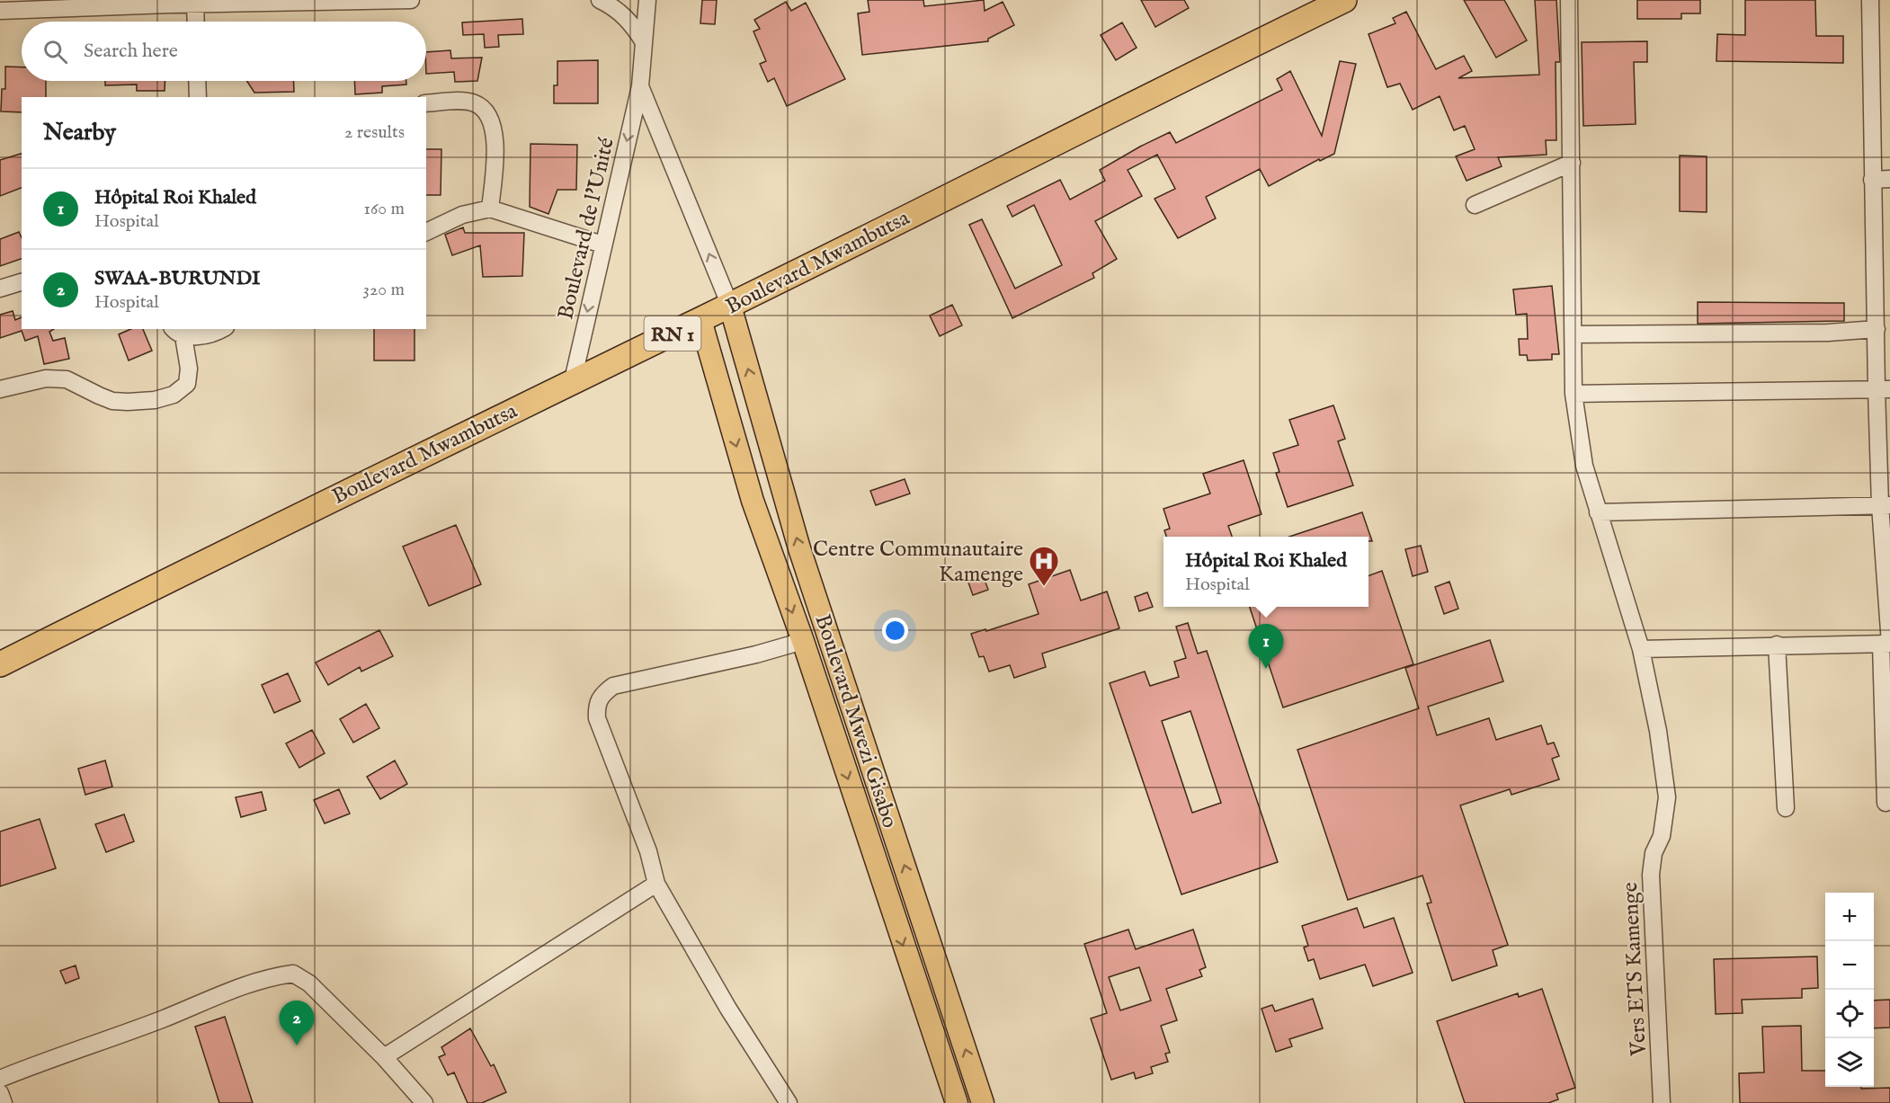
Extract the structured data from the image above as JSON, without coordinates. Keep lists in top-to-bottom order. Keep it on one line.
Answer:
{"streets":{"highway":["Boulevard Mwambutsa","RN 1"],"main road":["Boulevard Mwezi Gisabo"],"street":["Boulevard de l'Unité","Vers ETS Kamenge"]},"crossings":[["Boulevard de l'Unité","Boulevard Mwambutsa"],["Boulevard de l'Unité","Boulevard Mwezi Gisabo"],["Boulevard Mwambutsa","Boulevard Mwezi Gisabo"]],"places":{"hospital":["Centre Communautaire Kamenge"]},"page":{"search":"Search here","heading":["Nearby","2 results"],"list":[{"mark":"1","name":"Hôpital Roi Khaled","note":"Hospital","value":"160 m"},{"mark":"2","name":"SWAA-BURUNDI","note":"Hospital","value":"320 m"}],"popup":["Hôpital Roi Khaled","Hospital"],"pins":["1","2"],"map_buttons":["+","−"]}}
